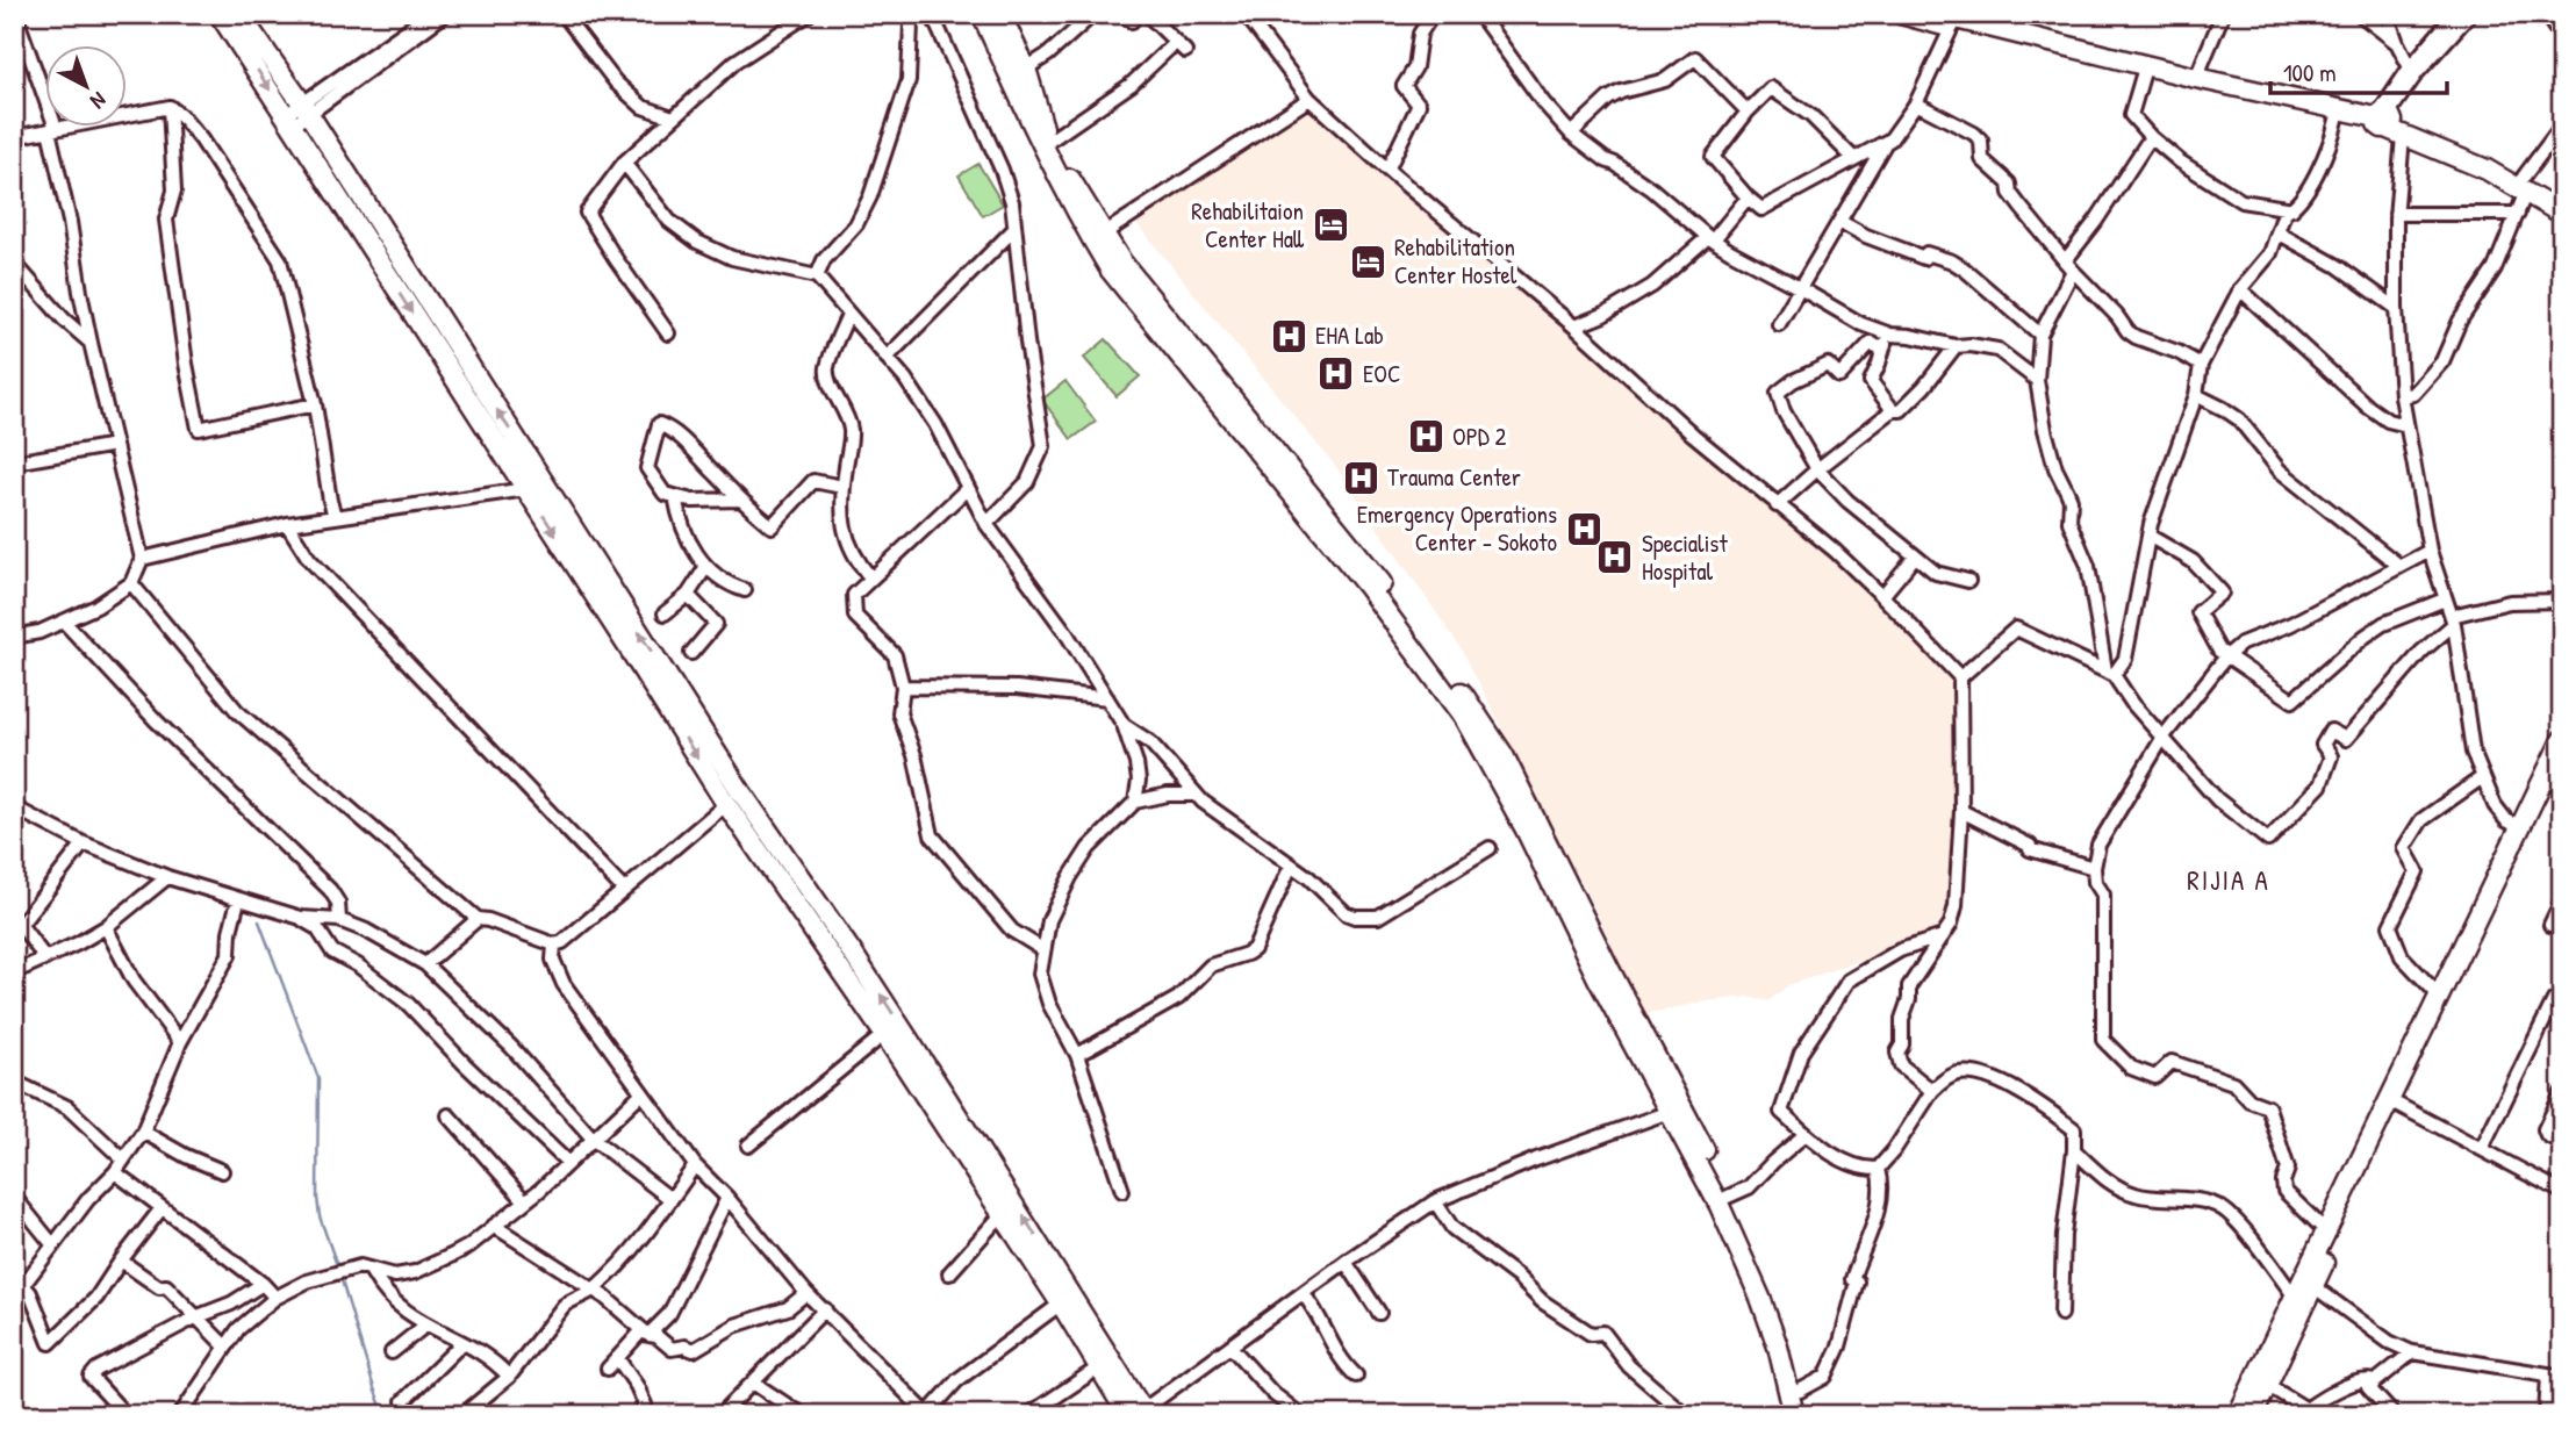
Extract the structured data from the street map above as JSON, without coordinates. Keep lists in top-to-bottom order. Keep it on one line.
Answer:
{"districts":["RIJIA A"],"places":{"hotel":["Rehabilitaion Center Hall","Rehabilitation Center Hostel"],"hospital":["EHA Lab","EOC","OPD 2","Trauma Center","Emergency Operations Center - Sokoto","Specialist Hospital"]},"scale_bar":"100 m","north":"bottom right"}
